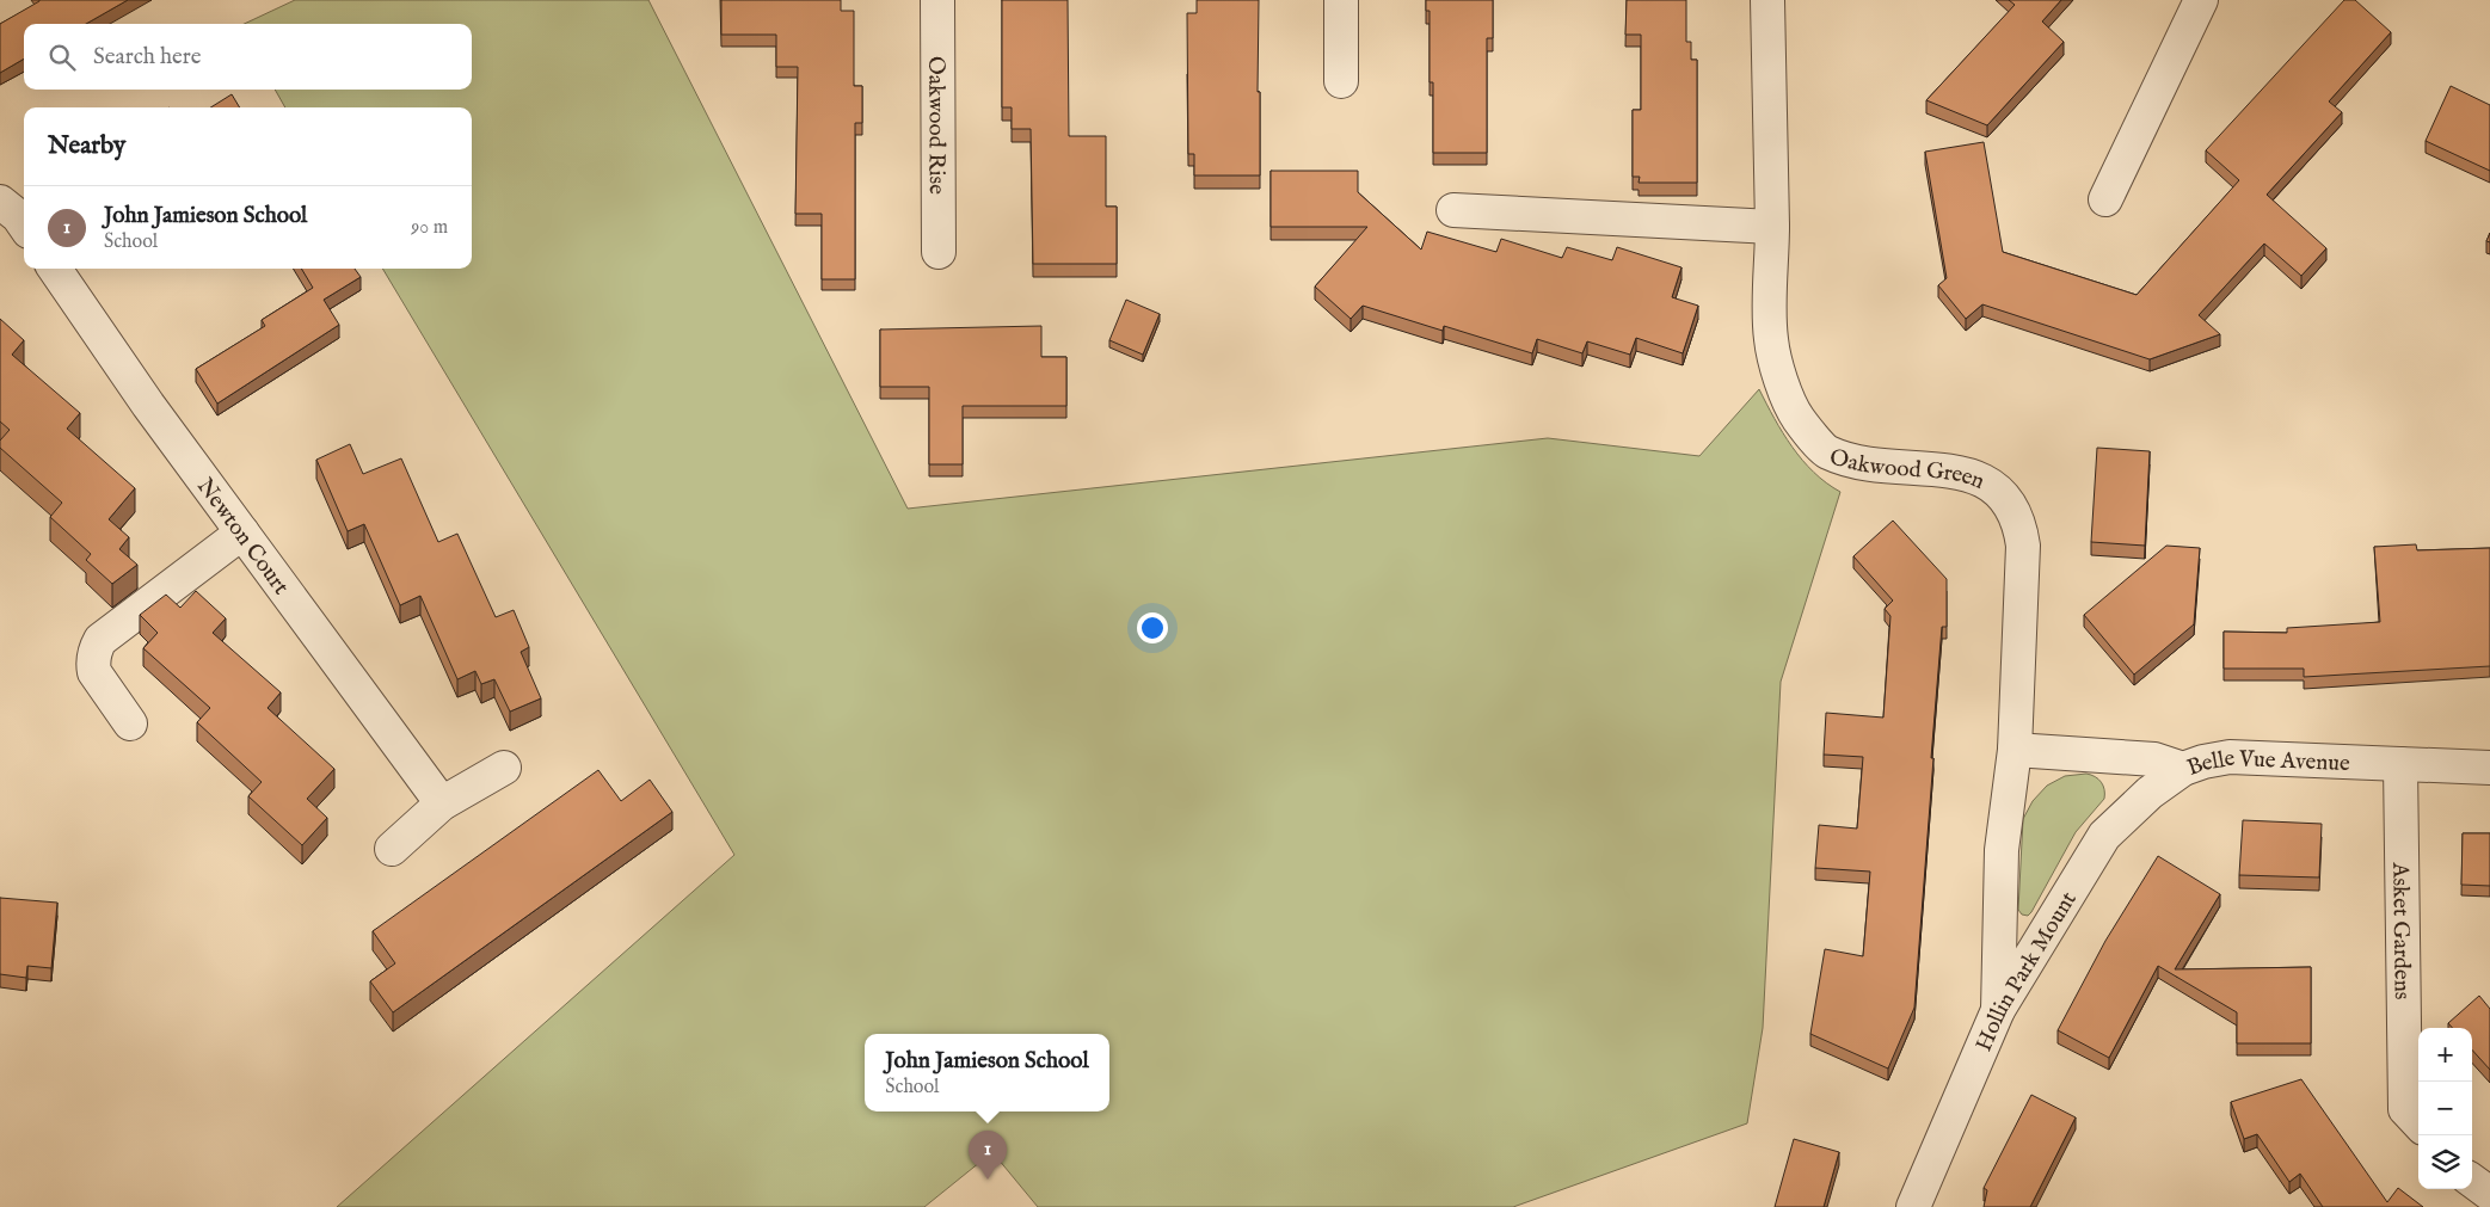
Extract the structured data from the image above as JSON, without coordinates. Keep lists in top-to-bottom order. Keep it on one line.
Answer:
{"streets":{"street":["Oakwood Rise","Oakwood Green","Newton Court","Belle Vue Avenue","Asket Gardens","Hollin Park Mount"]},"crossings":[["Oakwood Green","Belle Vue Avenue"],["Oakwood Green","Hollin Park Mount"],["Belle Vue Avenue","Asket Gardens"],["Belle Vue Avenue","Hollin Park Mount"]],"page":{"search":"Search here","heading":"Nearby","list":[{"mark":"1","name":"John Jamieson School","note":"School","value":"90 m"}],"map_buttons":["+","−"],"popup":["John Jamieson School","School"],"pins":"1"}}
